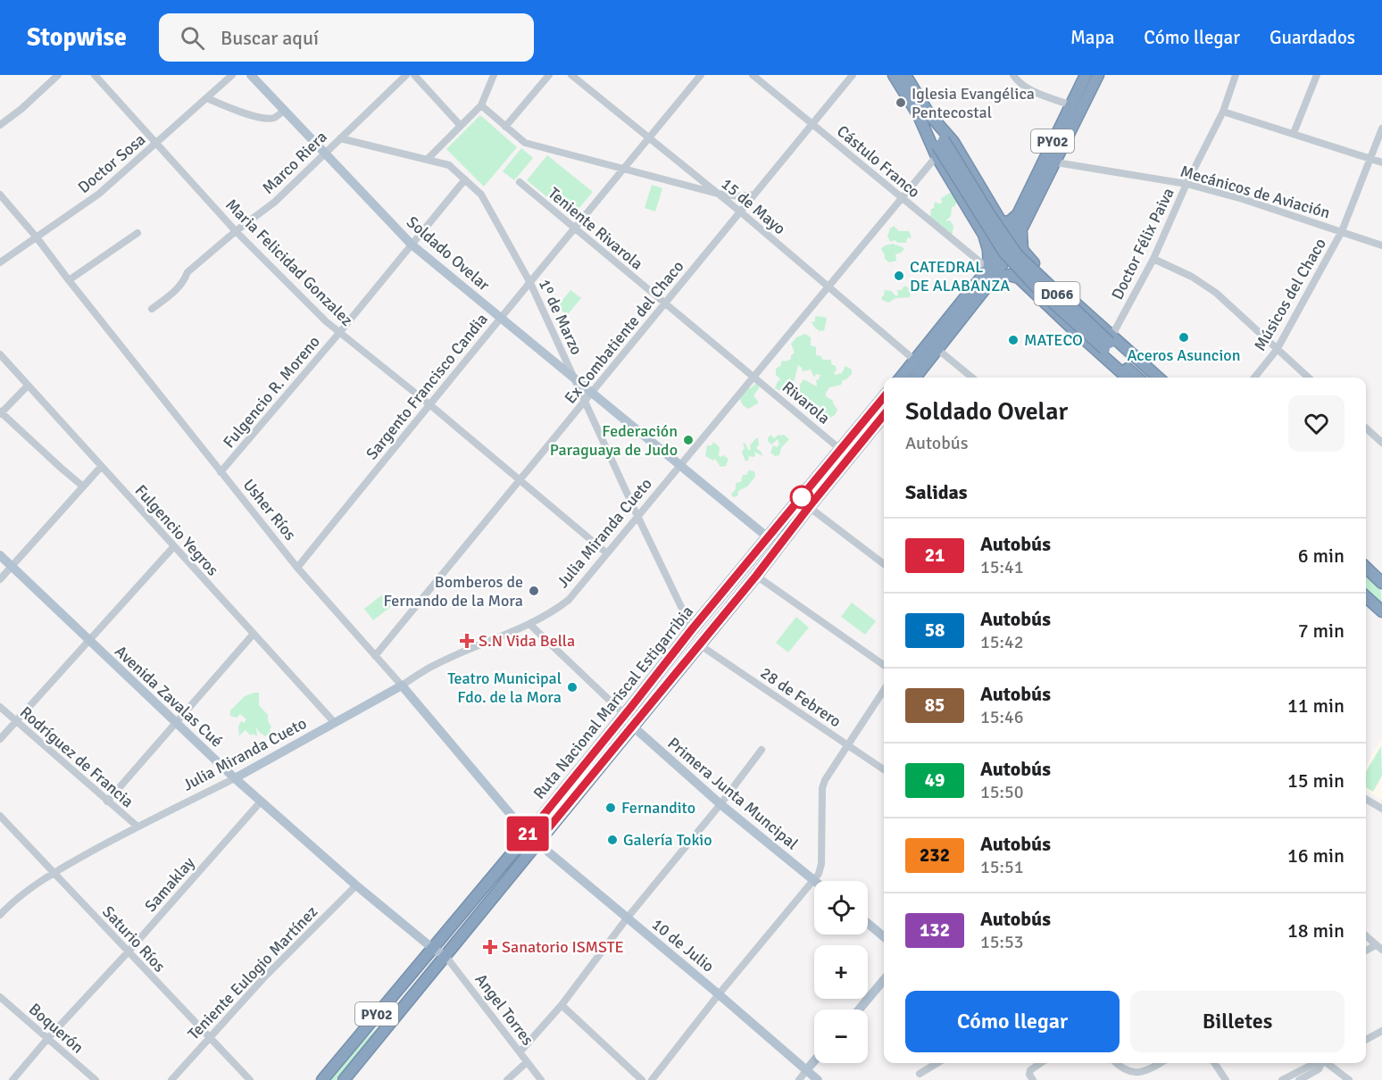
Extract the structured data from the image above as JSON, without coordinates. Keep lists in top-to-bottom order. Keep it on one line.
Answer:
{"streets":{"highway":["PY02","D066","Ruta Nacional Mariscal Estigarribia"],"main road":["Soldado Ovelar","Usher Ríos","Julia Miranda Cueto","Avenida Zavalas Cué","Primera Junta Muncipal","10 de Julio"],"street":["Cástulo Franco","Marco Riera","Doctor Sosa","Mecánicos de Aviación","15 de Mayo","Teniente Rivarola","Doctor Félix Paiva","Maria Felicidad Gonzalez","Músicos del Chaco","1º de Marzo","Ex Combatiente del Chaco","Sargento Francisco Candia","Fulgencio R. Moreno","Rivarola","Fulgencio Yegros","28 de Febrero","Rodríguez de Francia","Samaklay","Saturio Ríos","Teniente Eulogio Martínez","Angel Torres","Boquerón"]},"crossings":[["PY02","Cástulo Franco"],["PY02","Mecánicos de Aviación"],["PY02","15 de Mayo"],["PY02","D066"],["Cástulo Franco","Ex Combatiente del Chaco"],["Cástulo Franco","Julia Miranda Cueto"],["Marco Riera","Soldado Ovelar"],["Marco Riera","Maria Felicidad Gonzalez"],["Marco Riera","1º de Marzo"],["Doctor Sosa","Maria Felicidad Gonzalez"],["Doctor Sosa","Usher Ríos"],["Mecánicos de Aviación","Doctor Félix Paiva"],["Mecánicos de Aviación","Músicos del Chaco"],["15 de Mayo","Ex Combatiente del Chaco"],["15 de Mayo","Sargento Francisco Candia"],["15 de Mayo","Julia Miranda Cueto"],["Teniente Rivarola","Ex Combatiente del Chaco"],["Teniente Rivarola","Sargento Francisco Candia"],["Teniente Rivarola","Rivarola"],["Teniente Rivarola","Julia Miranda Cueto"],["Doctor Félix Paiva","D066"],["Soldado Ovelar","1º de Marzo"],["Soldado Ovelar","Ex Combatiente del Chaco"],["Soldado Ovelar","Sargento Francisco Candia"],["Soldado Ovelar","Fulgencio R. Moreno"],["Soldado Ovelar","Julia Miranda Cueto"],["Soldado Ovelar","Ruta Nacional Mariscal Estigarribia"],["Maria Felicidad Gonzalez","Ex Combatiente del Chaco"],["Maria Felicidad Gonzalez","Sargento Francisco Candia"],["Maria Felicidad Gonzalez","Fulgencio R. Moreno"],["Maria Felicidad Gonzalez","Julia Miranda Cueto"],["D066","Julia Miranda Cueto"],["1º de Marzo","Ex Combatiente del Chaco"],["1º de Marzo","Sargento Francisco Candia"],["1º de Marzo","Fulgencio R. Moreno"],["1º de Marzo","Julia Miranda Cueto"],["1º de Marzo","Ruta Nacional Mariscal Estigarribia"],["Ex Combatiente del Chaco","Usher Ríos"],["Sargento Francisco Candia","Usher Ríos"],["Fulgencio R. Moreno","Usher Ríos"],["Rivarola","Julia Miranda Cueto"],["Rivarola","Ruta Nacional Mariscal Estigarribia"],["Usher Ríos","Julia Miranda Cueto"],["Usher Ríos","Ruta Nacional Mariscal Estigarribia"],["Usher Ríos","10 de Julio"],["Fulgencio Yegros","Julia Miranda Cueto"],["Julia Miranda Cueto","Avenida Zavalas Cué"],["Julia Miranda Cueto","Rodríguez de Francia"],["Julia Miranda Cueto","Saturio Ríos"],["Avenida Zavalas Cué","Ruta Nacional Mariscal Estigarribia"],["Avenida Zavalas Cué","Samaklay"],["Avenida Zavalas Cué","Teniente Eulogio Martínez"],["Avenida Zavalas Cué","Angel Torres"],["28 de Febrero","Ruta Nacional Mariscal Estigarribia"],["Ruta Nacional Mariscal Estigarribia","Primera Junta Muncipal"],["Ruta Nacional Mariscal Estigarribia","10 de Julio"],["Ruta Nacional Mariscal Estigarribia","Angel Torres"],["Samaklay","Saturio Ríos"],["Samaklay","Boquerón"],["Saturio Ríos","Teniente Eulogio Martínez"]],"places":{"other":["Iglesia Evangélica Pentecostal","CATEDRAL DE ALABANZA","Aceros Asuncion","MATECO","Federación Paraguaya de Judo","Bomberos de Fernando de la Mora","Teatro Municipal Fdo. de la Mora","Fernandito","Galería Tokio"],"health":["S.N Vida Bella","Sanatorio ISMSTE"]},"lines":["bus line 21"],"page":{"header":"Stopwise","search":"Buscar aquí","nav":["Mapa","Cómo llegar","Guardados"],"on_map":"21","heading":[["Soldado Ovelar","Autobús"],"Salidas"],"list":[{"mark":"21","name":"Autobús","note":"15:41","value":"6 min"},{"mark":"58","name":"Autobús","note":"15:42","value":"7 min"},{"mark":"85","name":"Autobús","note":"15:46","value":"11 min"},{"mark":"49","name":"Autobús","note":"15:50","value":"15 min"},{"mark":"232","name":"Autobús","note":"15:51","value":"16 min"},{"mark":"132","name":"Autobús","note":"15:53","value":"18 min"}],"map_buttons":["+","−"],"buttons":["Cómo llegar","Billetes"]}}
